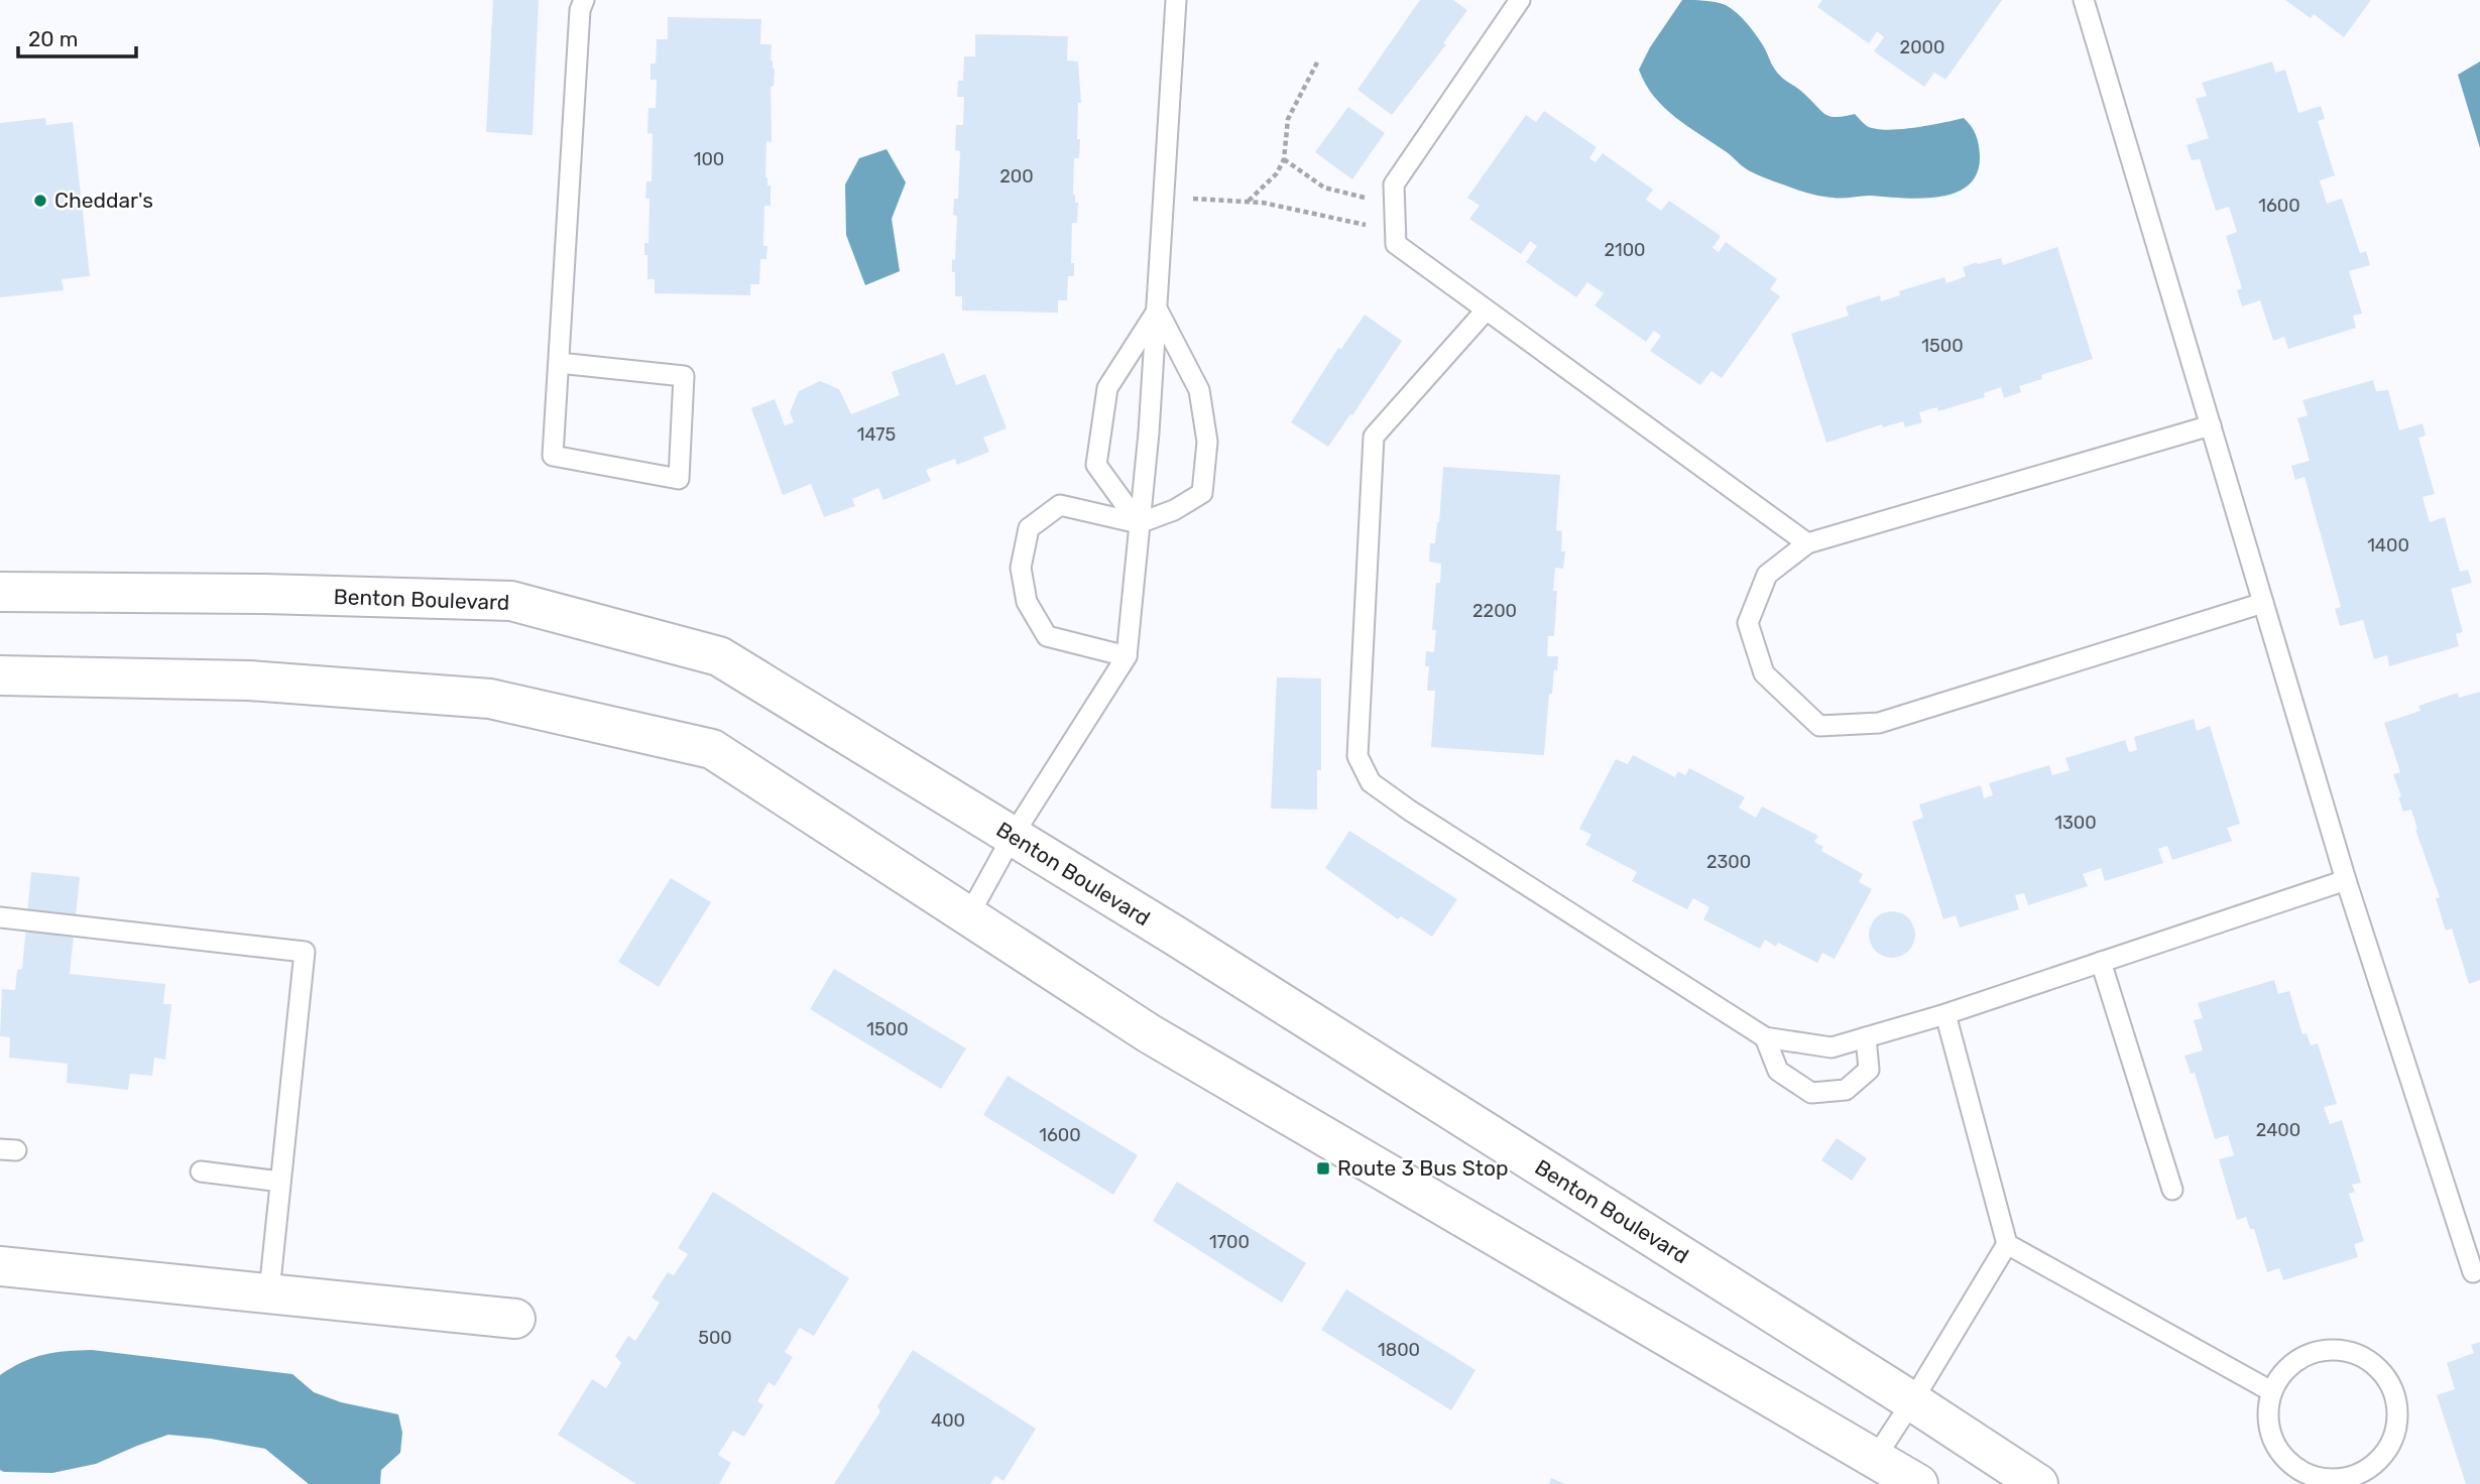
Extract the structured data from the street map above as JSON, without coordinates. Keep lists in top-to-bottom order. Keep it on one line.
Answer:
{"streets":{"street":["Benton Boulevard"]},"places":{"other":["Cheddar's"],"transit":["Route 3 Bus Stop"]},"house_numbers":["2000","100","200","1600","2100","1500","1475","1400","2200","1300","2300","1500","2400","1600","1700","500","1800","400"],"scale_bar":"20 m"}
